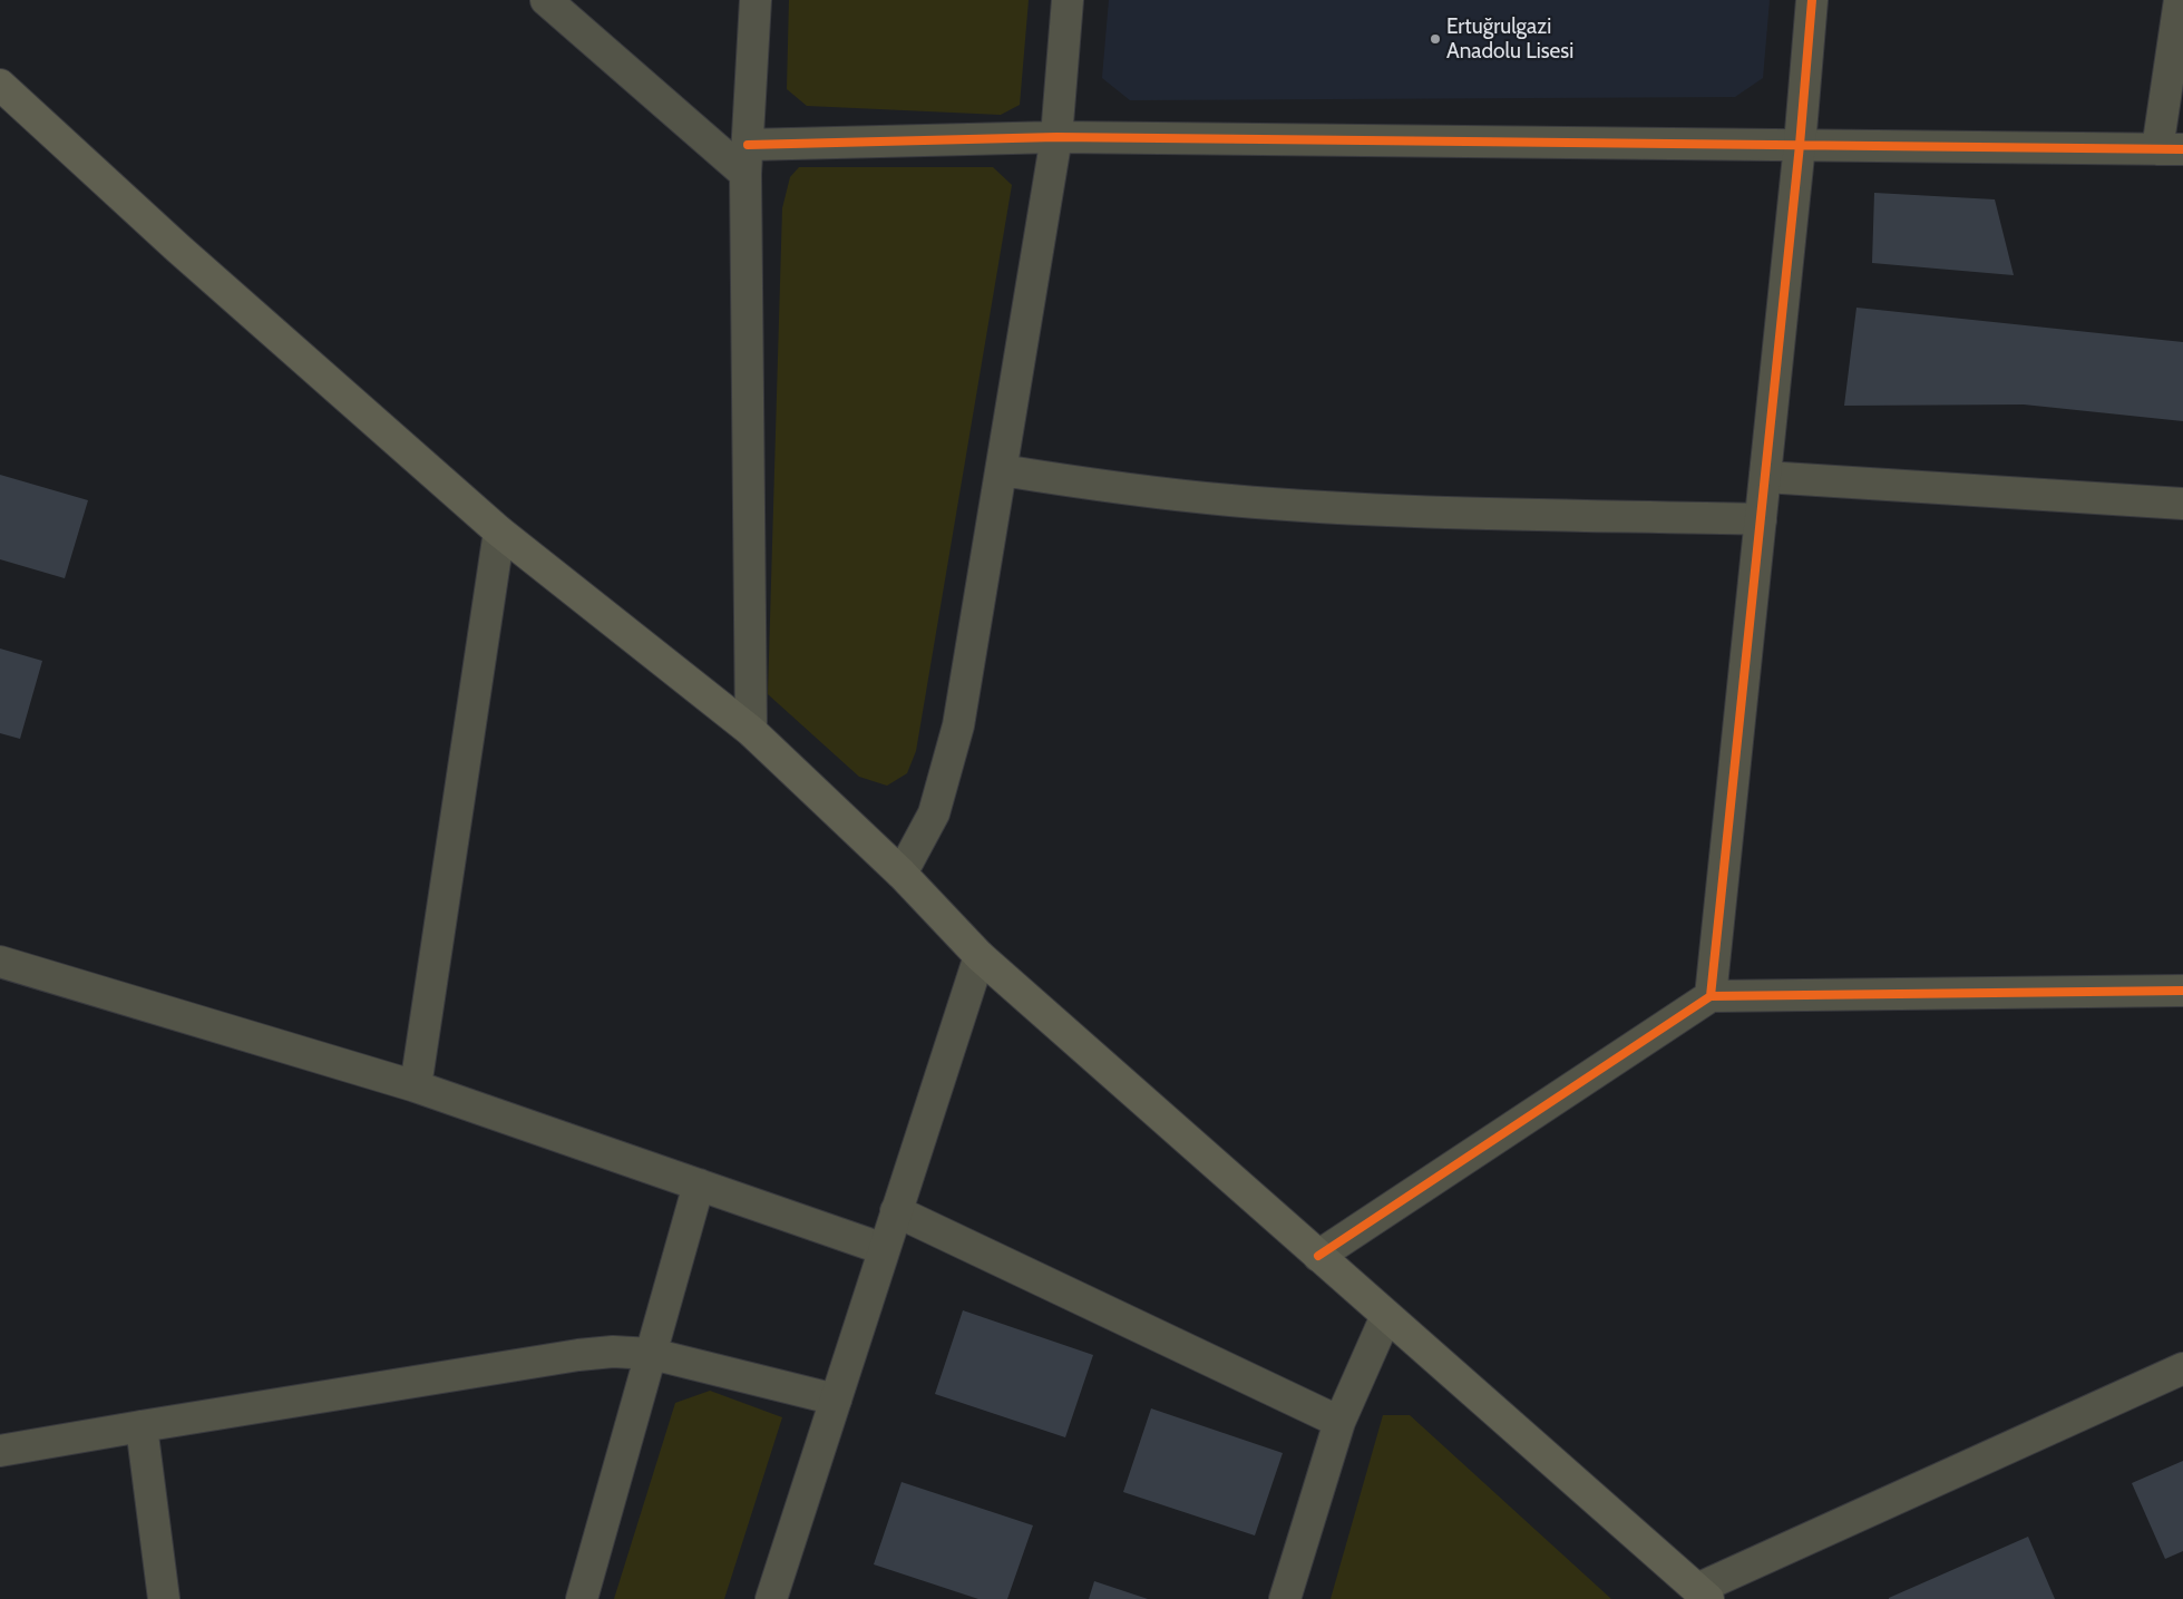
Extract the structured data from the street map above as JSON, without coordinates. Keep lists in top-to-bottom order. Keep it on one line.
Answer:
{"places":["Ertuğrulgazi Anadolu Lisesi"]}
